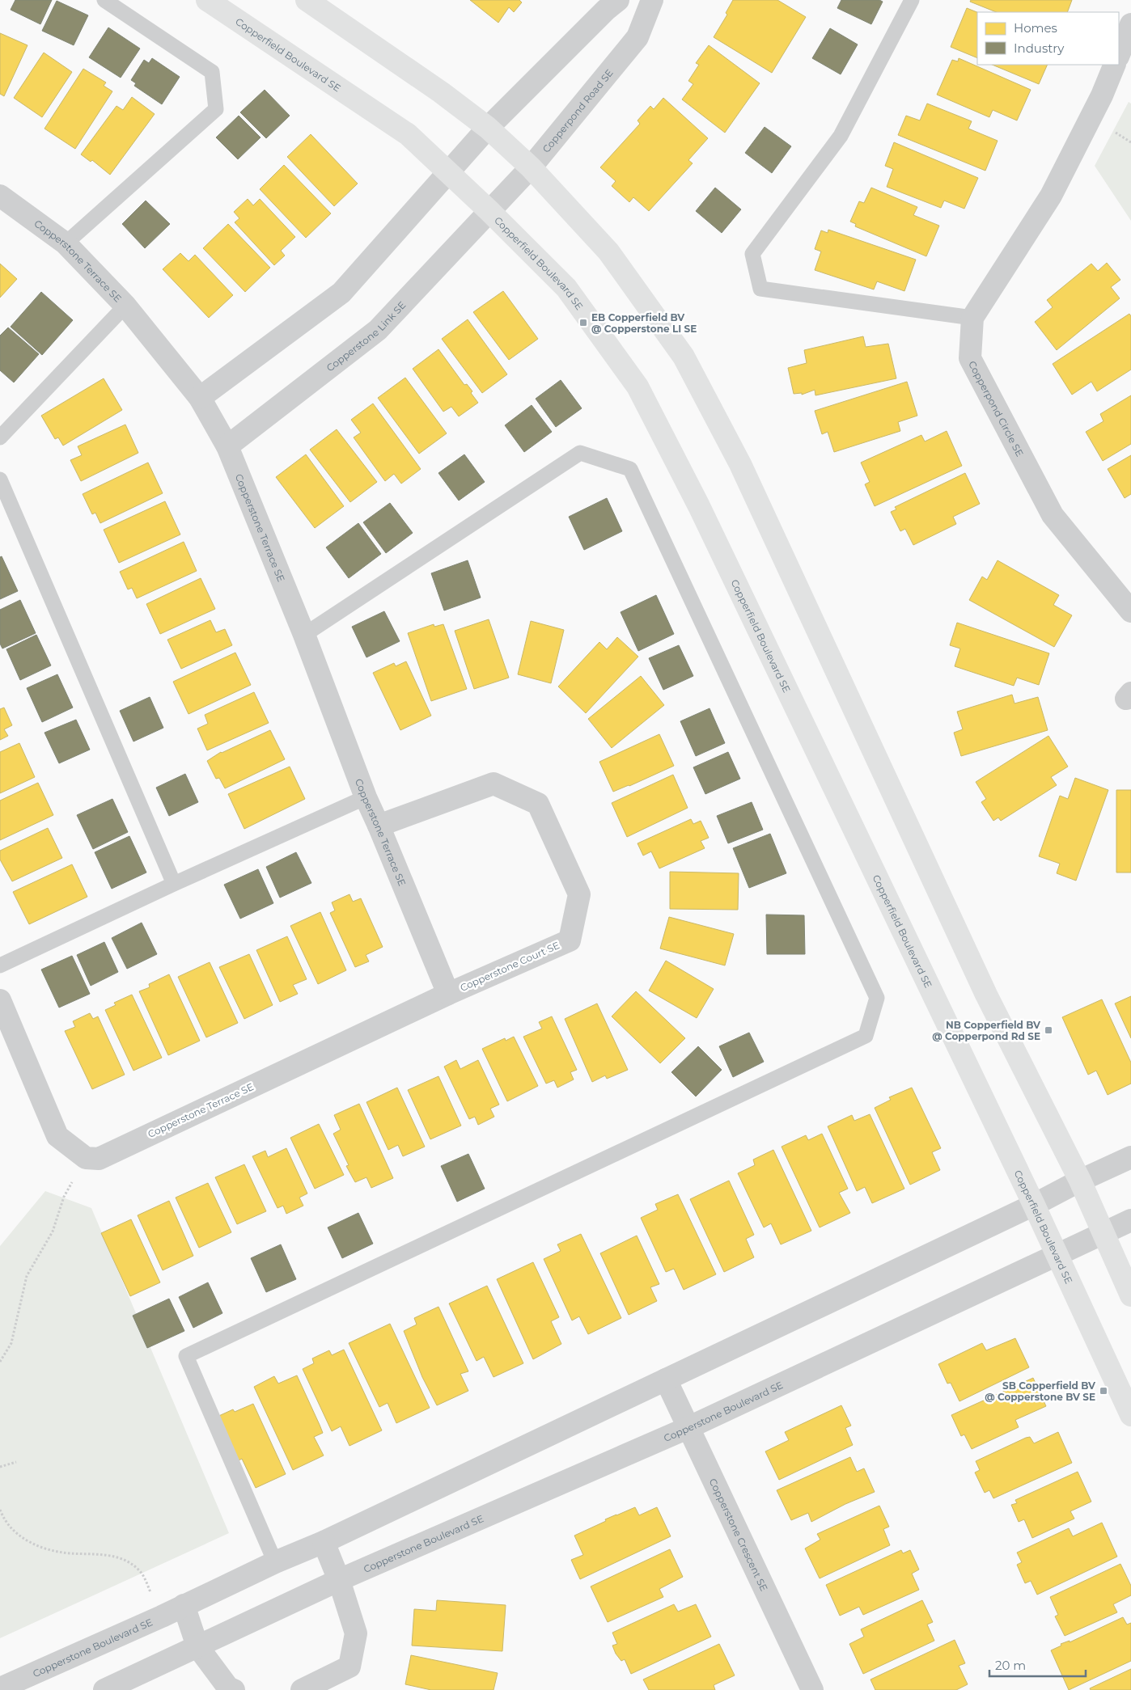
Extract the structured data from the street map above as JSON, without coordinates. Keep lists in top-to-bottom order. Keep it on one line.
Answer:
{"streets":{"street":["Copperfield Boulevard SE","Copperpond Road SE","Copperstone Terrace SE","Copperstone Link SE","Copperpond Circle SE","Copperstone Court SE","Copperstone Boulevard SE","Copperstone Crescent SE"]},"crossings":[["Copperfield Boulevard SE","Copperpond Road SE"],["Copperfield Boulevard SE","Copperstone Link SE"],["Copperfield Boulevard SE","Copperstone Boulevard SE"],["Copperpond Road SE","Copperstone Link SE"],["Copperstone Terrace SE","Copperstone Link SE"],["Copperstone Terrace SE","Copperstone Court SE"],["Copperstone Boulevard SE","Copperstone Crescent SE"]],"places":{"transit":["EB Copperfield BV @ Copperstone LI SE","NB Copperfield BV @ Copperpond Rd SE","SB Copperfield BV @ Copperstone BV SE"]},"legend":["Homes","Industry"],"scale_bar":"20 m"}
